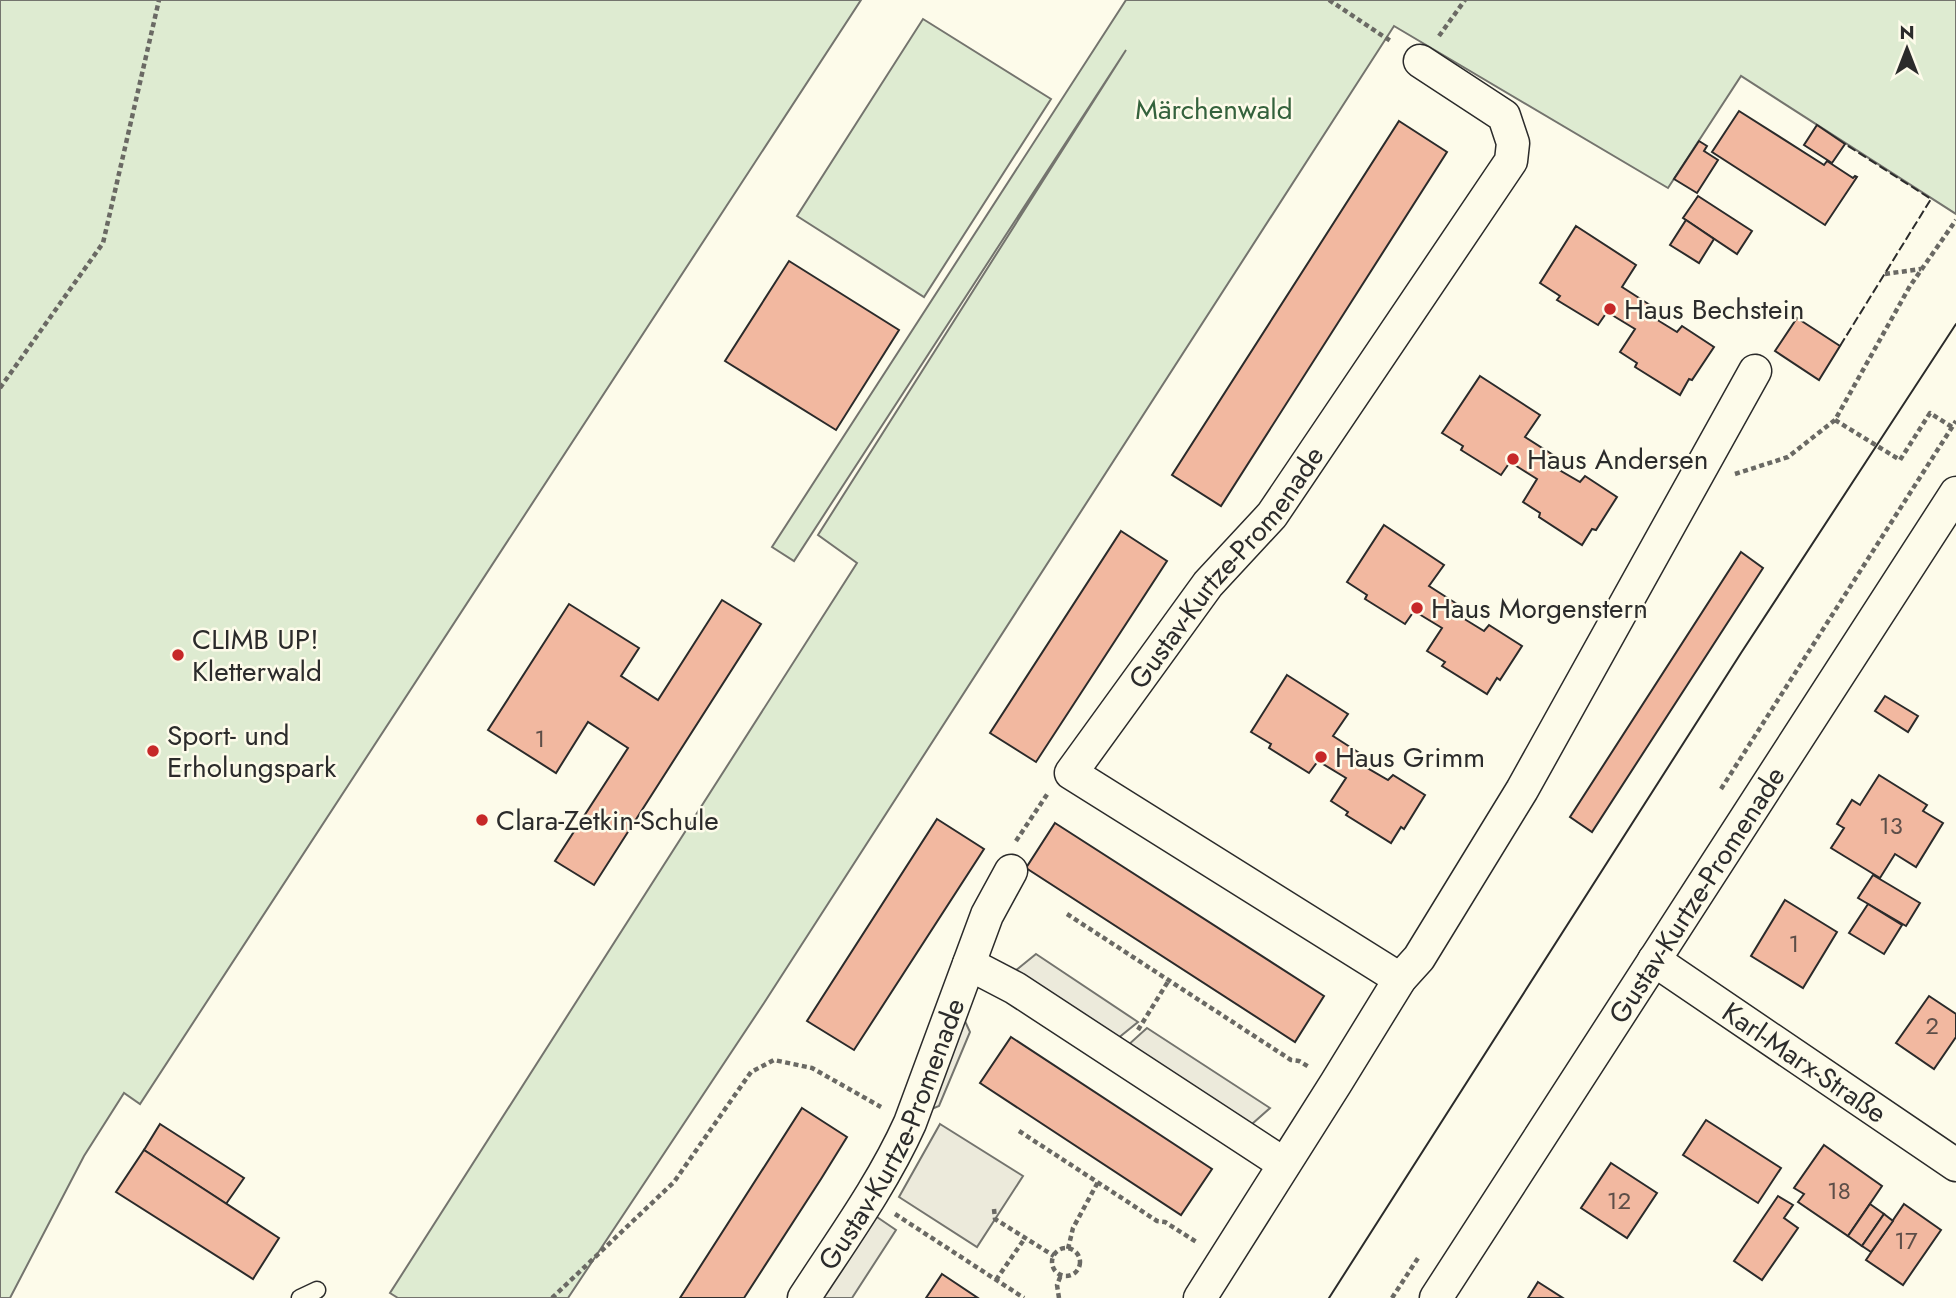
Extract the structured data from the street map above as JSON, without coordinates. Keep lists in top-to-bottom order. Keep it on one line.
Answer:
{"streets":{"street":["Gustav-Kurtze-Promenade","Karl-Marx-Straße"]},"crossings":[["Gustav-Kurtze-Promenade","Karl-Marx-Straße"]],"parks":["Märchenwald"],"places":["Haus Bechstein","Haus Andersen","Haus Morgenstern","CLIMB UP! Kletterwald","Sport- und Erholungspark","Haus Grimm","Clara-Zetkin-Schule"],"house_numbers":["1","13","1","2","18","12","17"],"north":"top"}
